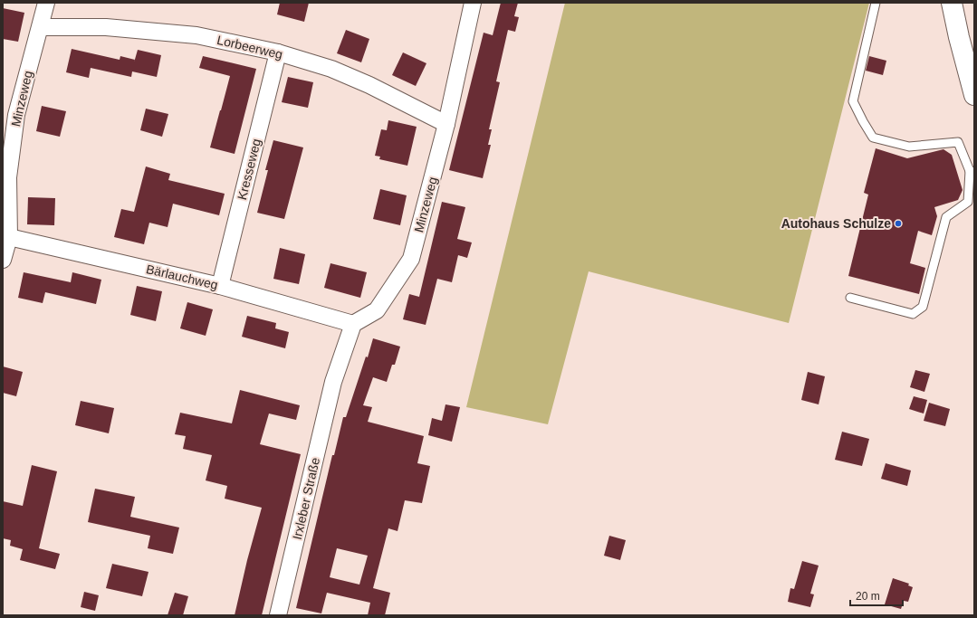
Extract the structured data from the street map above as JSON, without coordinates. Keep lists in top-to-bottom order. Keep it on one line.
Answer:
{"streets":{"street":["Lorbeerweg","Minzeweg","Kresseweg","Bärlauchweg","Irxleber Straße"]},"crossings":[["Lorbeerweg","Minzeweg"],["Lorbeerweg","Kresseweg"],["Minzeweg","Bärlauchweg"],["Minzeweg","Irxleber Straße"],["Kresseweg","Bärlauchweg"],["Bärlauchweg","Irxleber Straße"]],"places":["Autohaus Schulze"],"scale_bar":"20 m"}
